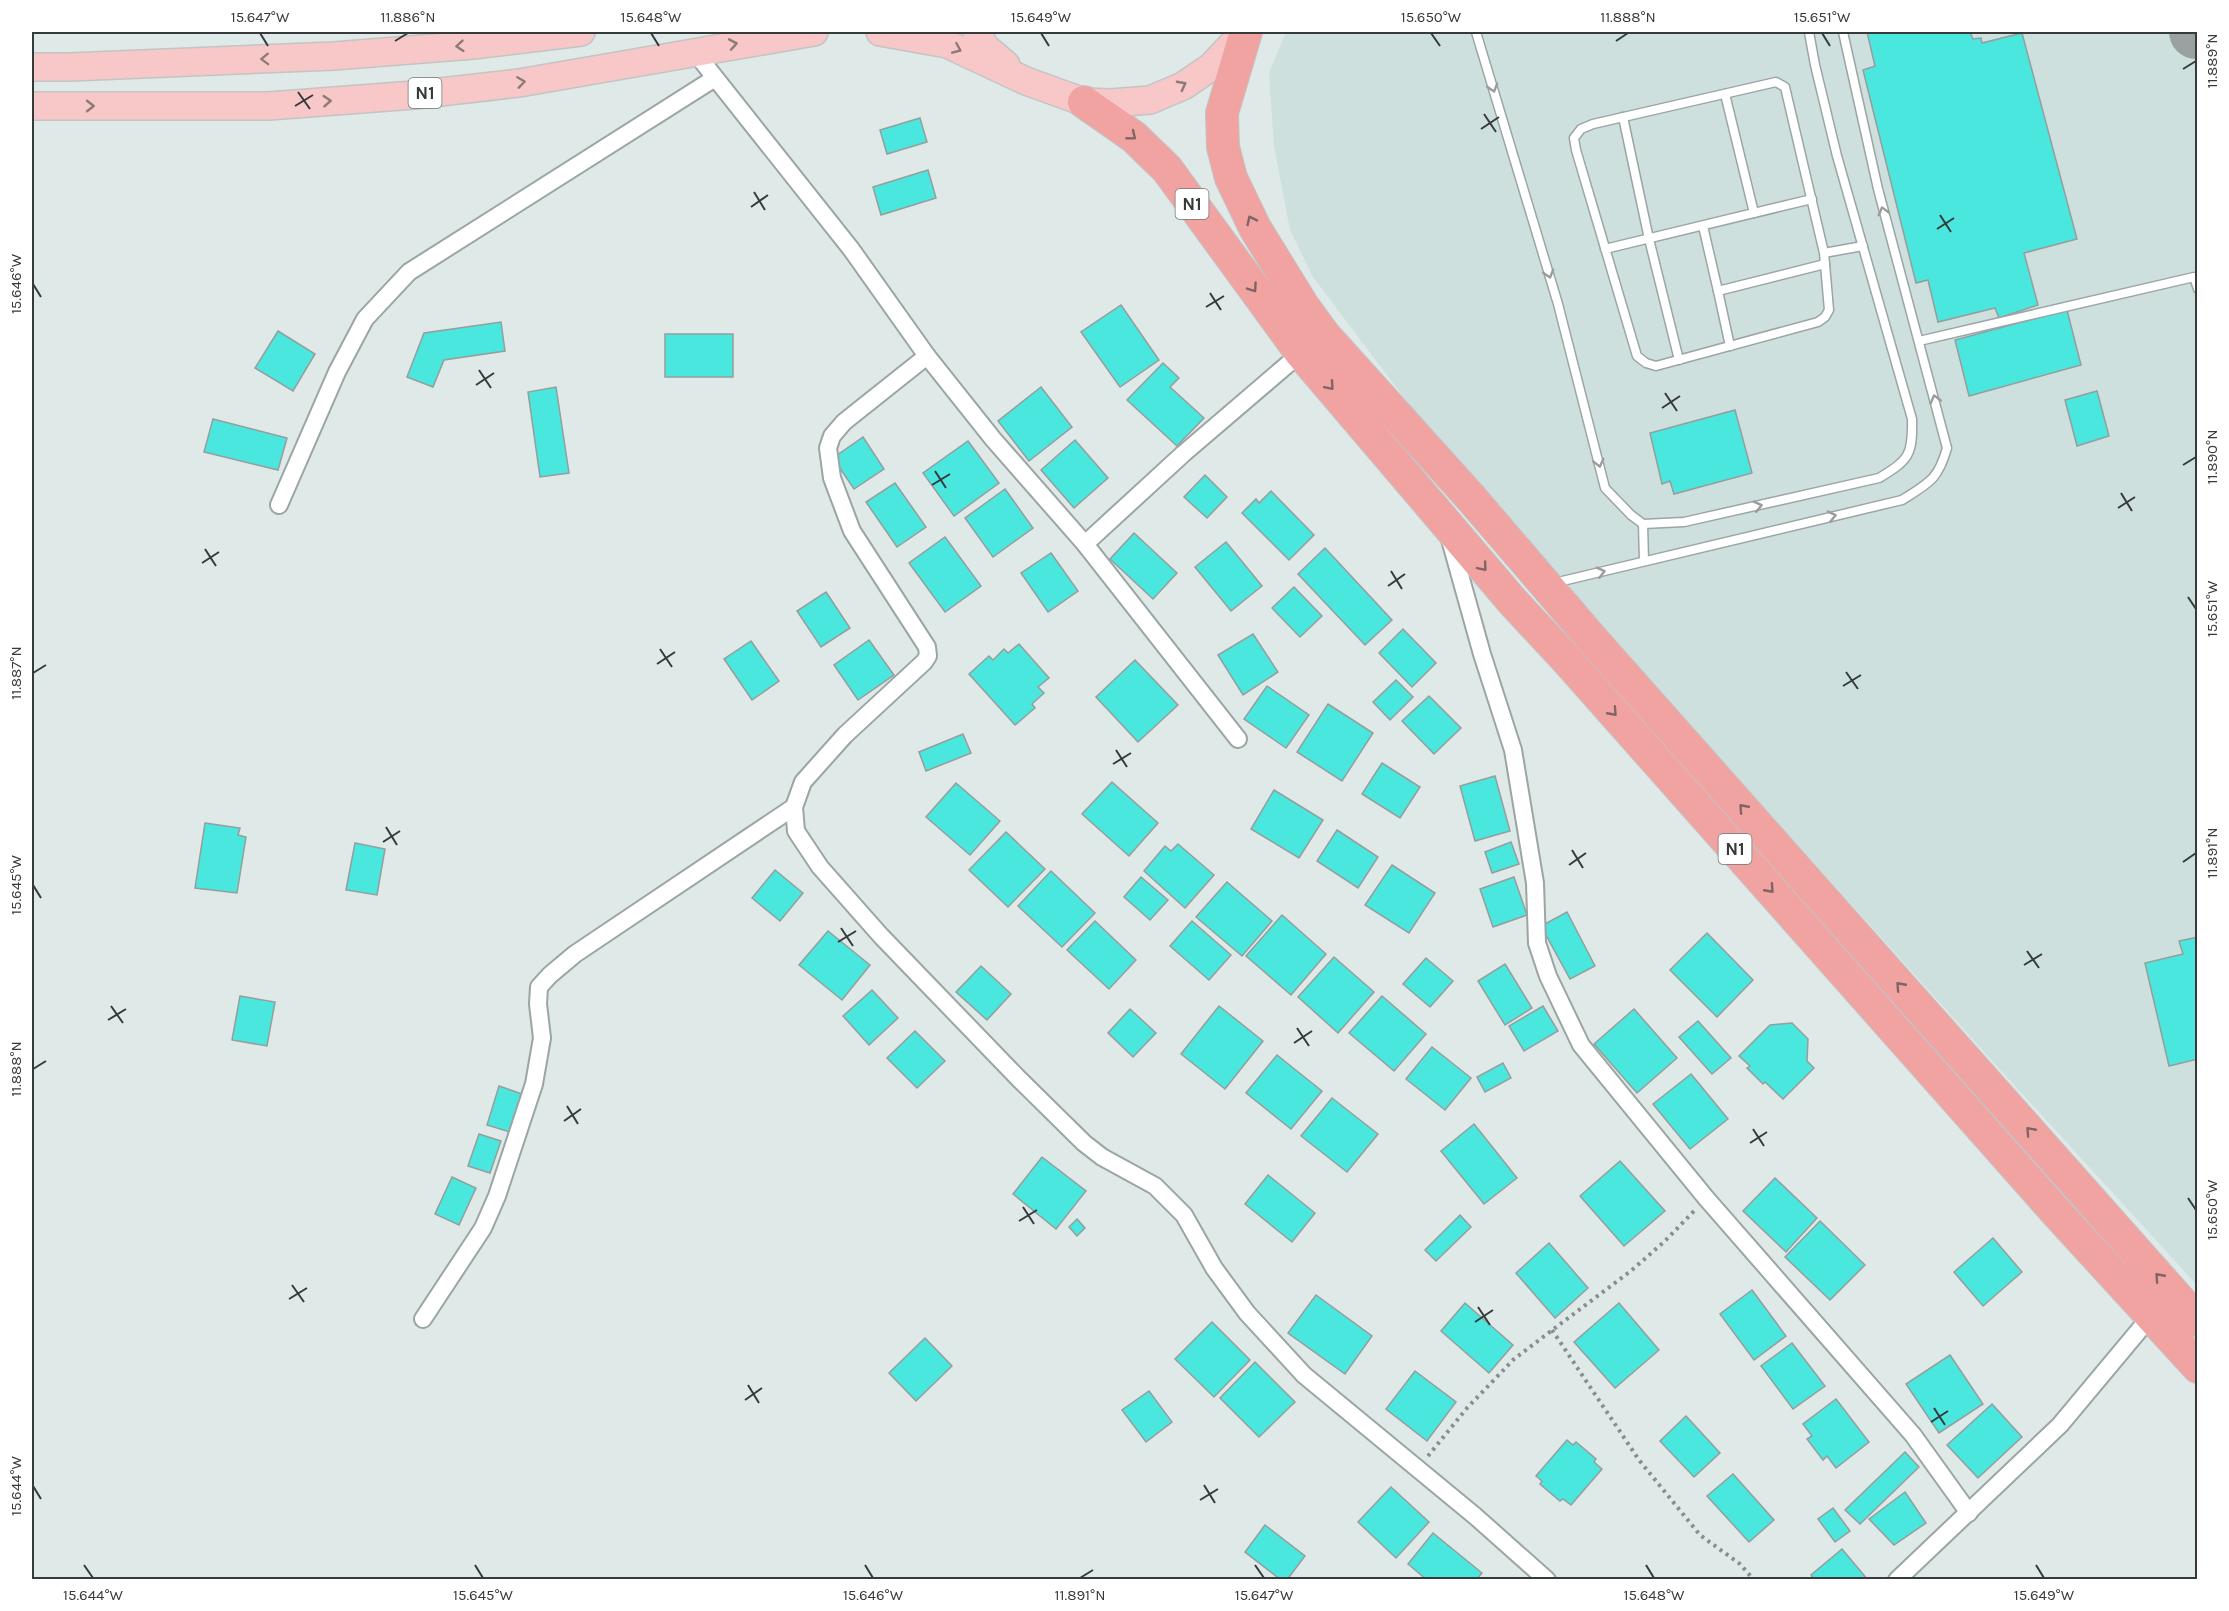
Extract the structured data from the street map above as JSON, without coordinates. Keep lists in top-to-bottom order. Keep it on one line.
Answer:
{"streets":{"highway":["N1"]},"coordinates":["15.647°W","11.886°N","15.648°W","15.649°W","15.650°W","11.888°N","15.651°W","11.889°N","15.646°W","11.890°N","11.887°N","11.891°N","15.645°W","15.644°W"]}
